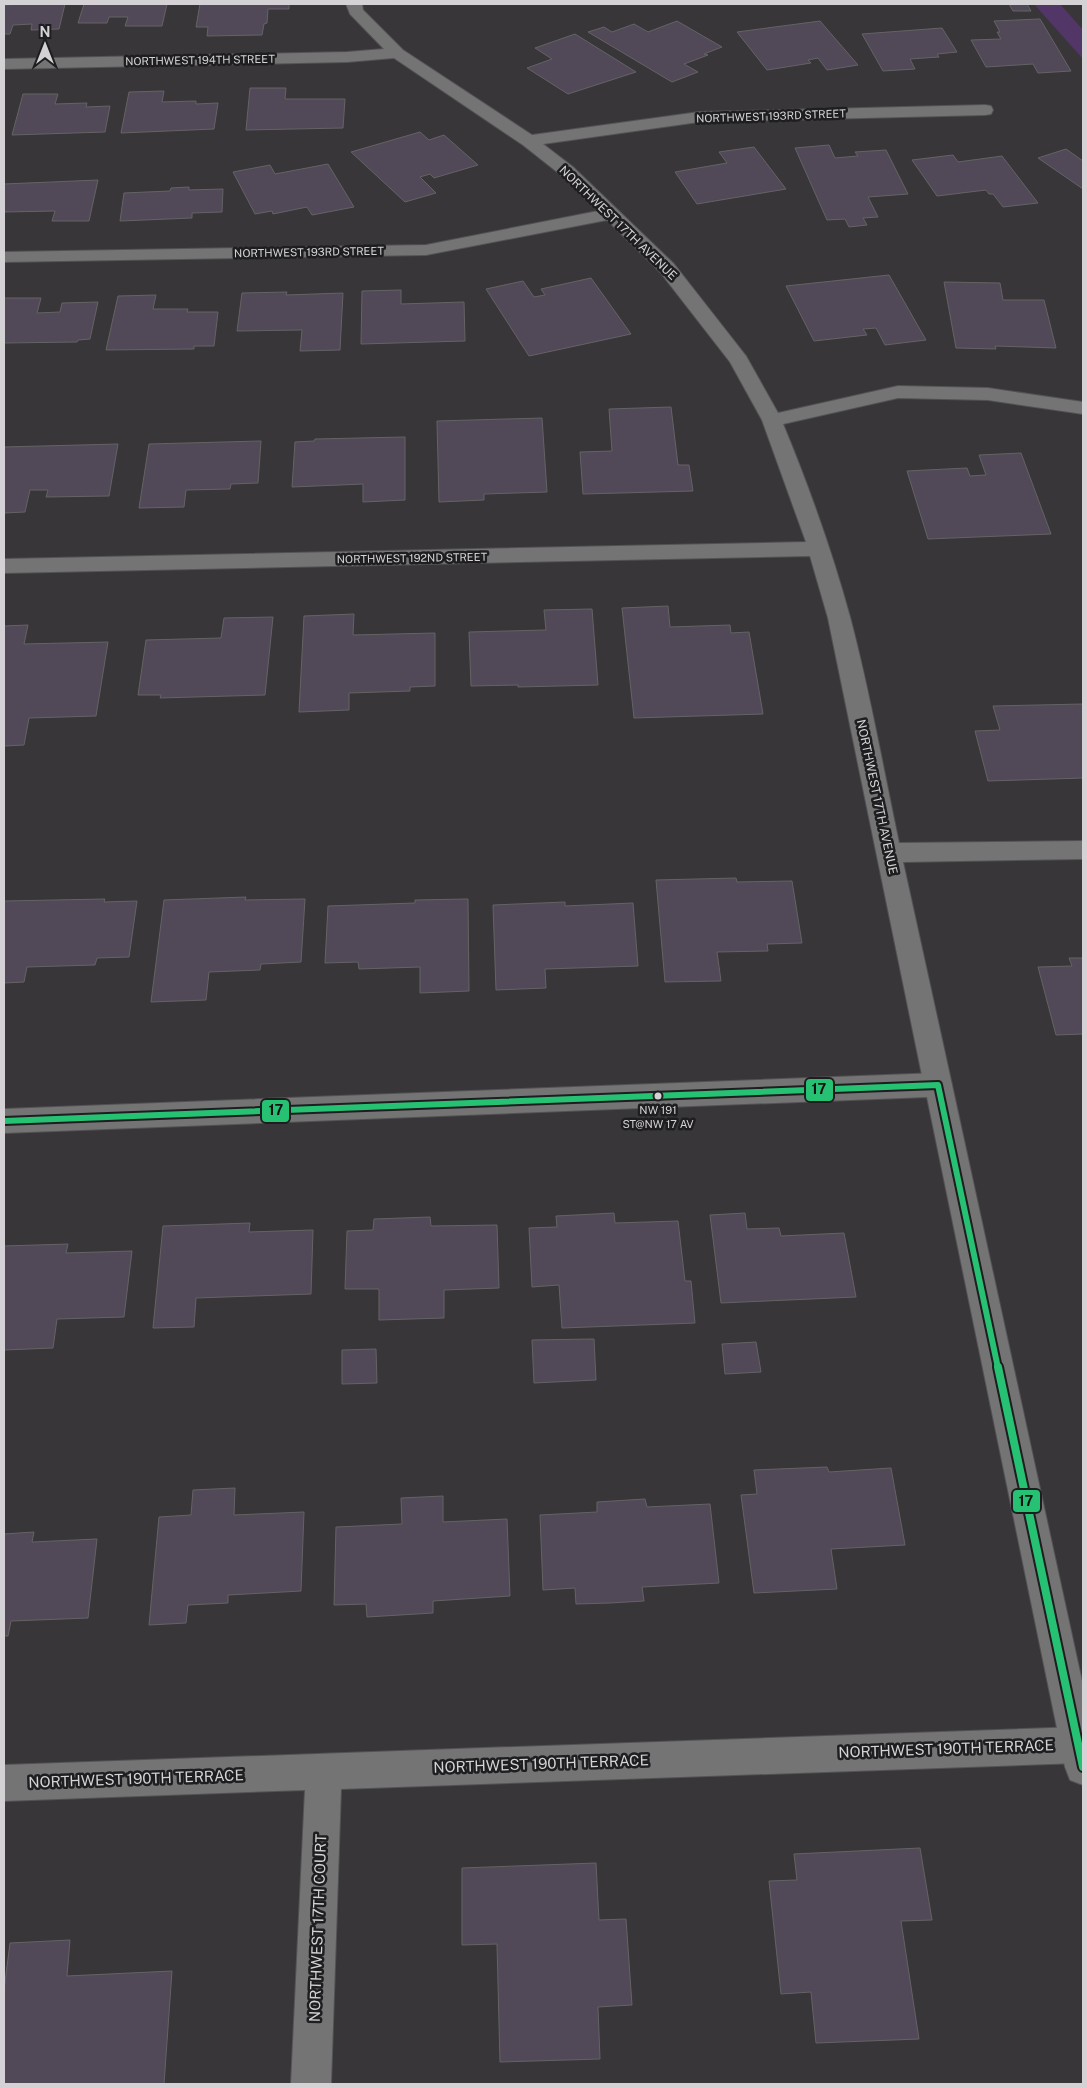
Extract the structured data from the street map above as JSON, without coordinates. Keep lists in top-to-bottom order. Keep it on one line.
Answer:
{"streets":{"street":["NORTHWEST 194TH STREET","NORTHWEST 193RD STREET","NORTHWEST 17TH AVENUE","NORTHWEST 192ND STREET","NORTHWEST 190TH TERRACE","NORTHWEST 17TH COURT"]},"crossings":[["NORTHWEST 194TH STREET","NORTHWEST 17TH AVENUE"],["NORTHWEST 193RD STREET","NORTHWEST 17TH AVENUE"],["NORTHWEST 17TH AVENUE","NORTHWEST 192ND STREET"],["NORTHWEST 17TH AVENUE","NORTHWEST 190TH TERRACE"],["NORTHWEST 190TH TERRACE","NORTHWEST 17TH COURT"]],"places":["NW 191 ST@NW 17 AV"],"lines":["transit line 17"],"north":"top"}
